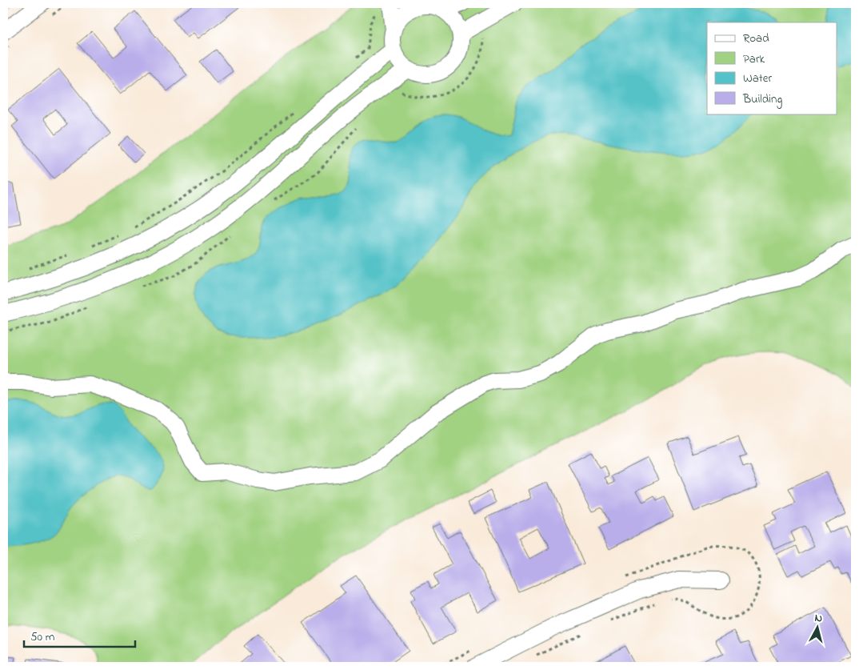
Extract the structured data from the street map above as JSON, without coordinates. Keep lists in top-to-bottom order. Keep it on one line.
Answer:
{"legend":["Road","Park","Water","Building"],"scale_bar":"50 m","north":"top"}
